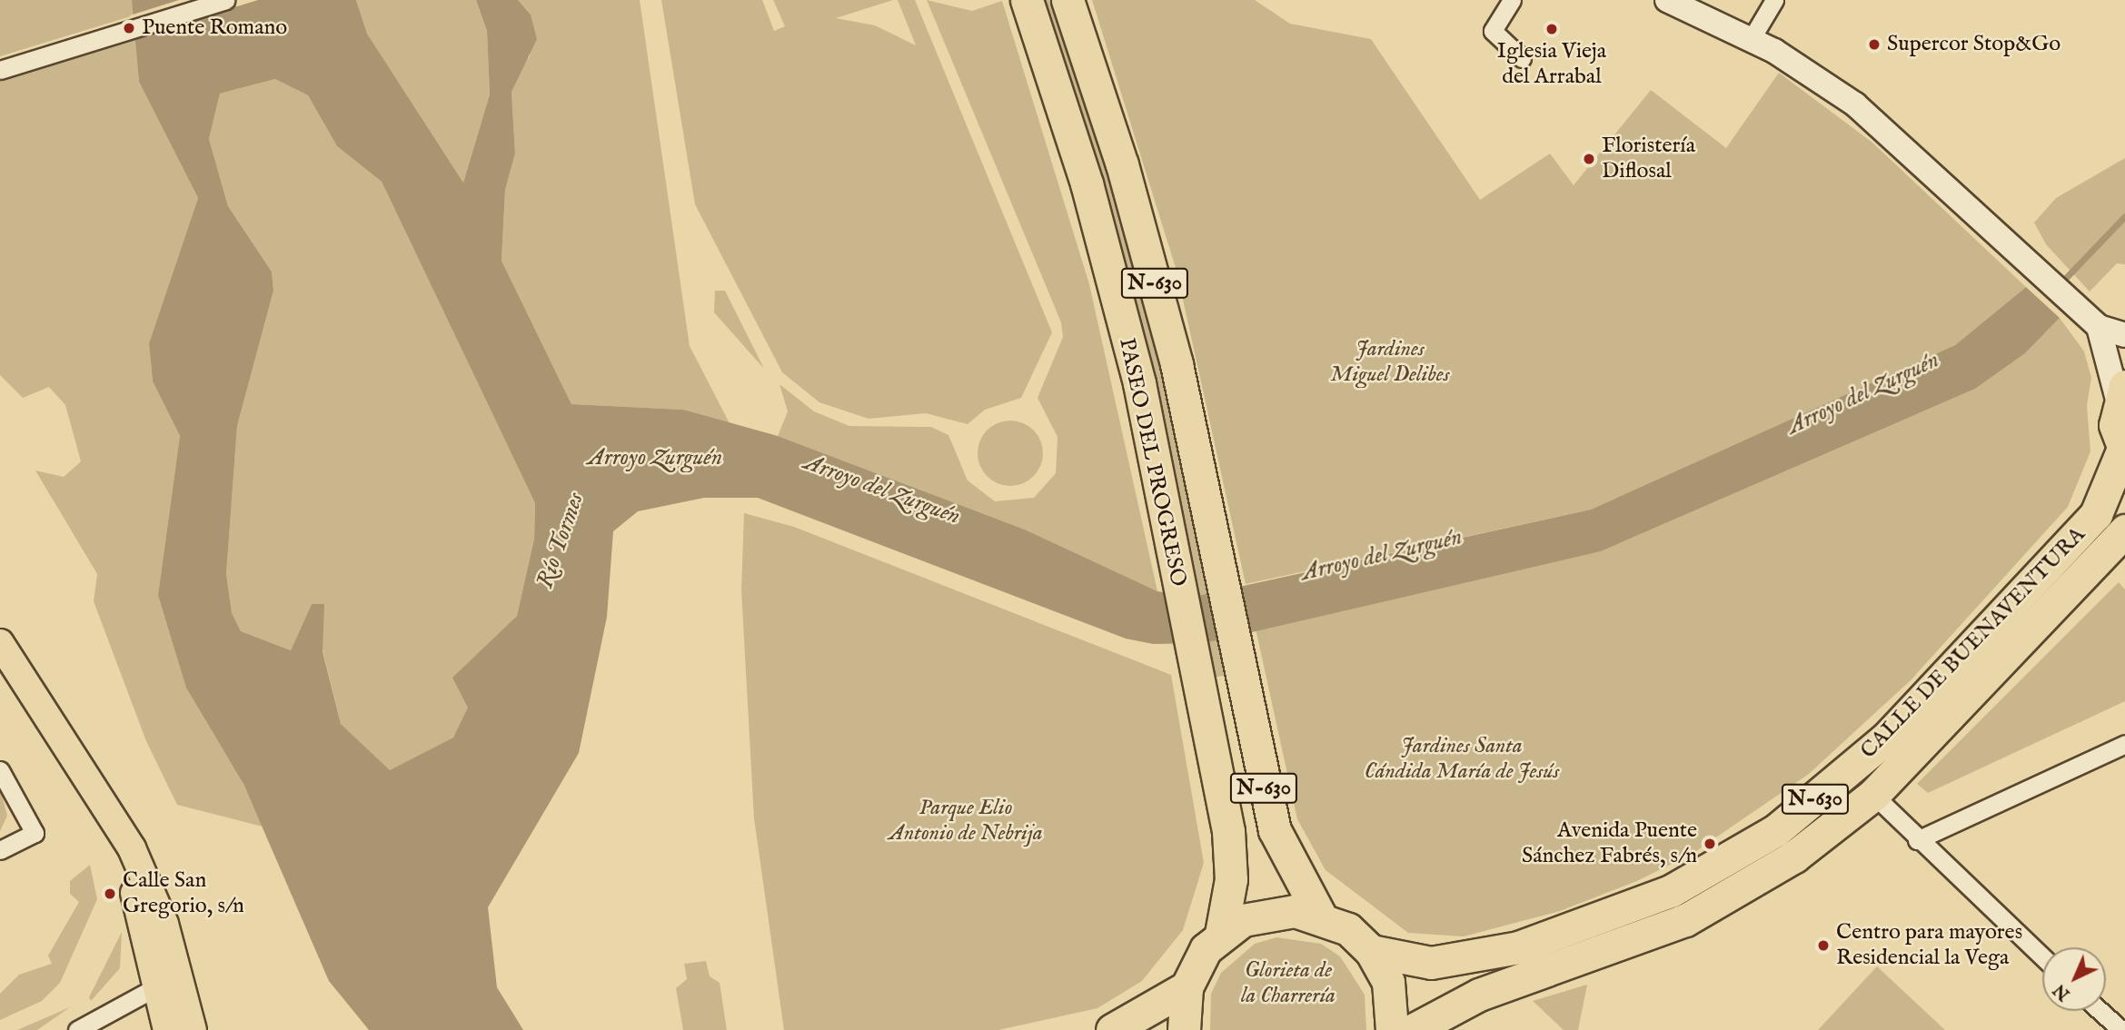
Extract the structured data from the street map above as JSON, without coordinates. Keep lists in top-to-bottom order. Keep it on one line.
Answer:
{"streets":{"highway":["N-630","PASEO DEL PROGRESO","CALLE DE BUENAVENTURA"]},"crossings":[["N-630","PASEO DEL PROGRESO"],["N-630","CALLE DE BUENAVENTURA"]],"water":["Arroyo del Zurguén","Arroyo Zurguén","Río Tormes"],"parks":["Jardines Miguel Delibes","Jardines Santa Cándida María de Jesús","Parque Elio Antonio de Nebrija","Glorieta de la Charrería"],"places":["Puente Romano","Iglesia Vieja del Arrabal","Supercor Stop&Go","Floristería Diflosal","Avenida Puente Sánchez Fabrés, s/n","Calle San Gregorio, s/n","Centro para mayores Residencial la Vega"],"north":"bottom left"}
